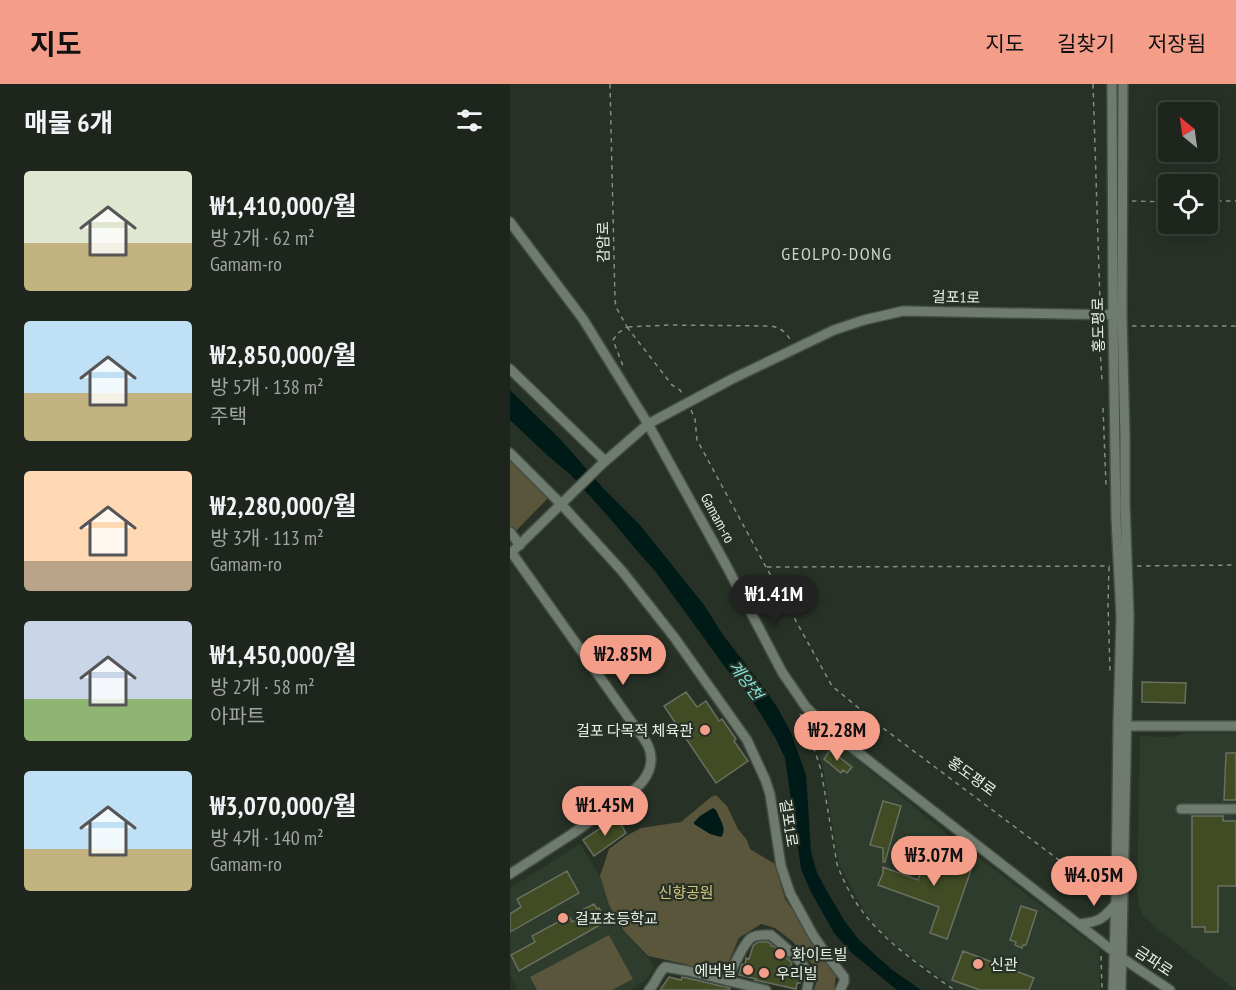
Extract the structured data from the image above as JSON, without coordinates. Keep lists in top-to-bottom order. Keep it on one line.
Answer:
{"streets":{"street":["걸포1로","홍도평로","Gamam-ro","금파로"],"path":["감암로"]},"crossings":[["감암로","걸포1로"],["감암로","홍도평로"],["걸포1로","홍도평로"],["걸포1로","Gamam-ro"],["홍도평로","Gamam-ro"],["홍도평로","금파로"],["Gamam-ro","금파로"]],"districts":["GEOLPO-DONG"],"water":["계양천"],"parks":["신향공원"],"places":["걸포 다목적 체육관","걸포초등학교","화이트빌","신관","에버빌","우리빌"],"north":"top left","page":{"header":"지도","nav":["지도","길찾기","저장됨"],"heading":"매물 6개","list":[{"name":"₩1,410,000/월","note":"방 2개 · 62 m² · Gamam-ro"},{"name":"₩2,850,000/월","note":"방 5개 · 138 m² · 주택"},{"name":"₩2,280,000/월","note":"방 3개 · 113 m² · Gamam-ro"},{"name":"₩1,450,000/월","note":"방 2개 · 58 m² · 아파트"},{"name":"₩3,070,000/월","note":"방 4개 · 140 m² · Gamam-ro"}],"price":["₩1.41M","₩2.85M","₩2.28M","₩1.45M","₩3.07M","₩4.05M"]}}
